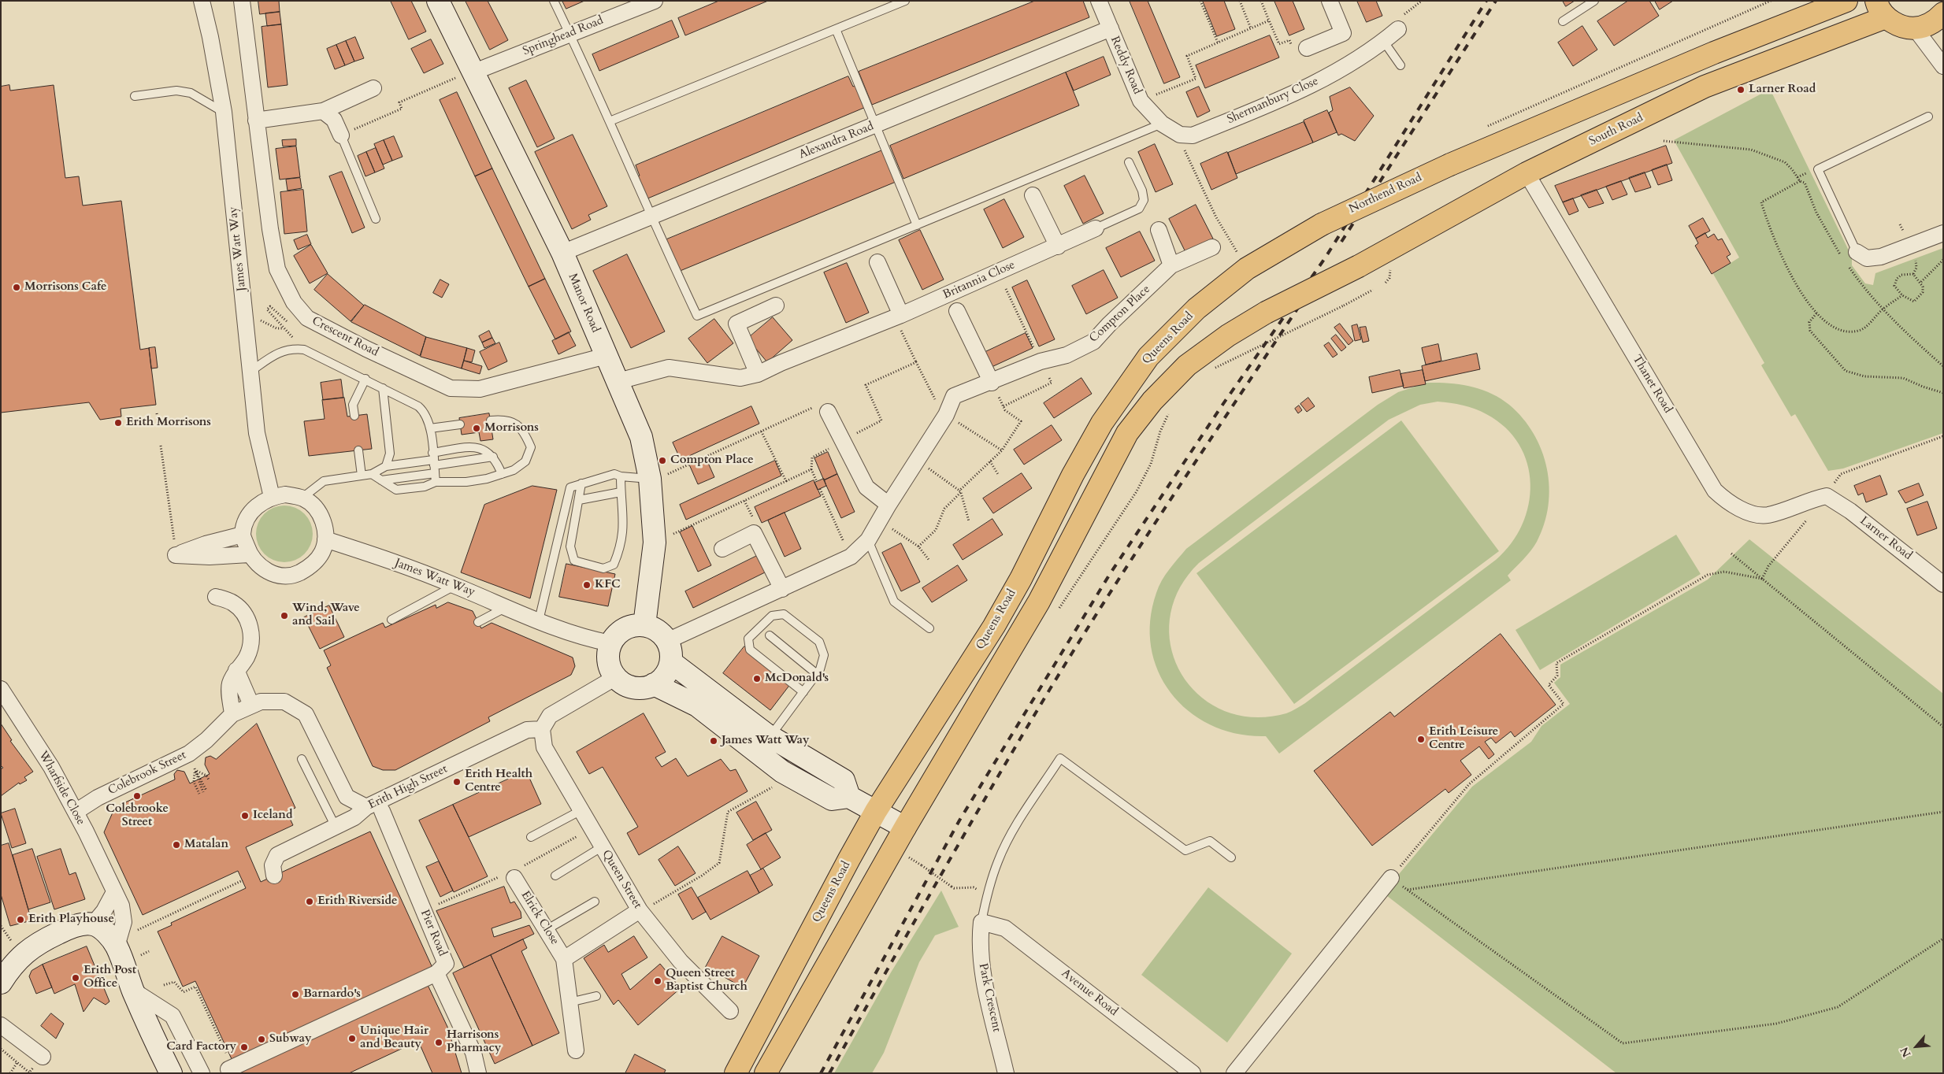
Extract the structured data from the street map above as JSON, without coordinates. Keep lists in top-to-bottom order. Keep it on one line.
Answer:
{"streets":{"main road":["South Road","Northend Road","Queens Road"],"street":["Springhead Road","Reddy Road","Shermanbury Close","Alexandra Road","James Watt Way","Britannia Close","Manor Road","Compton Place","Crescent Road","Thanet Road","Larner Road","Colebrook Street","Erith High Street","Wharfside Close","Queen Street","Elrick Close","Pier Road","Avenue Road","Park Crescent"]},"crossings":[["Springhead Road","Manor Road"],["Reddy Road","Alexandra Road"],["South Road","Thanet Road"],["Alexandra Road","Manor Road"],["Northend Road","Queens Road"],["James Watt Way","Manor Road"],["James Watt Way","Compton Place"],["Britannia Close","Manor Road"],["Manor Road","Compton Place"],["Manor Road","Crescent Road"],["Thanet Road","Larner Road"],["Colebrook Street","Erith High Street"],["Colebrook Street","Wharfside Close"],["Erith High Street","Queen Street"],["Queen Street","Elrick Close"],["Avenue Road","Park Crescent"]],"places":["Larner Road","Morrisons Cafe","Erith Morrisons","Morrisons","Compton Place","KFC","Wind, Wave and Sail","McDonald's","Erith Leisure Centre","James Watt Way","Erith Health Centre","Colebrooke Street","Iceland","Matalan","Erith Riverside","Erith Playhouse","Erith Post Office","Queen Street Baptist Church","Barnardo's","Unique Hair and Beauty","Subway","Harrisons Pharmacy","Card Factory"],"north":"bottom left"}
